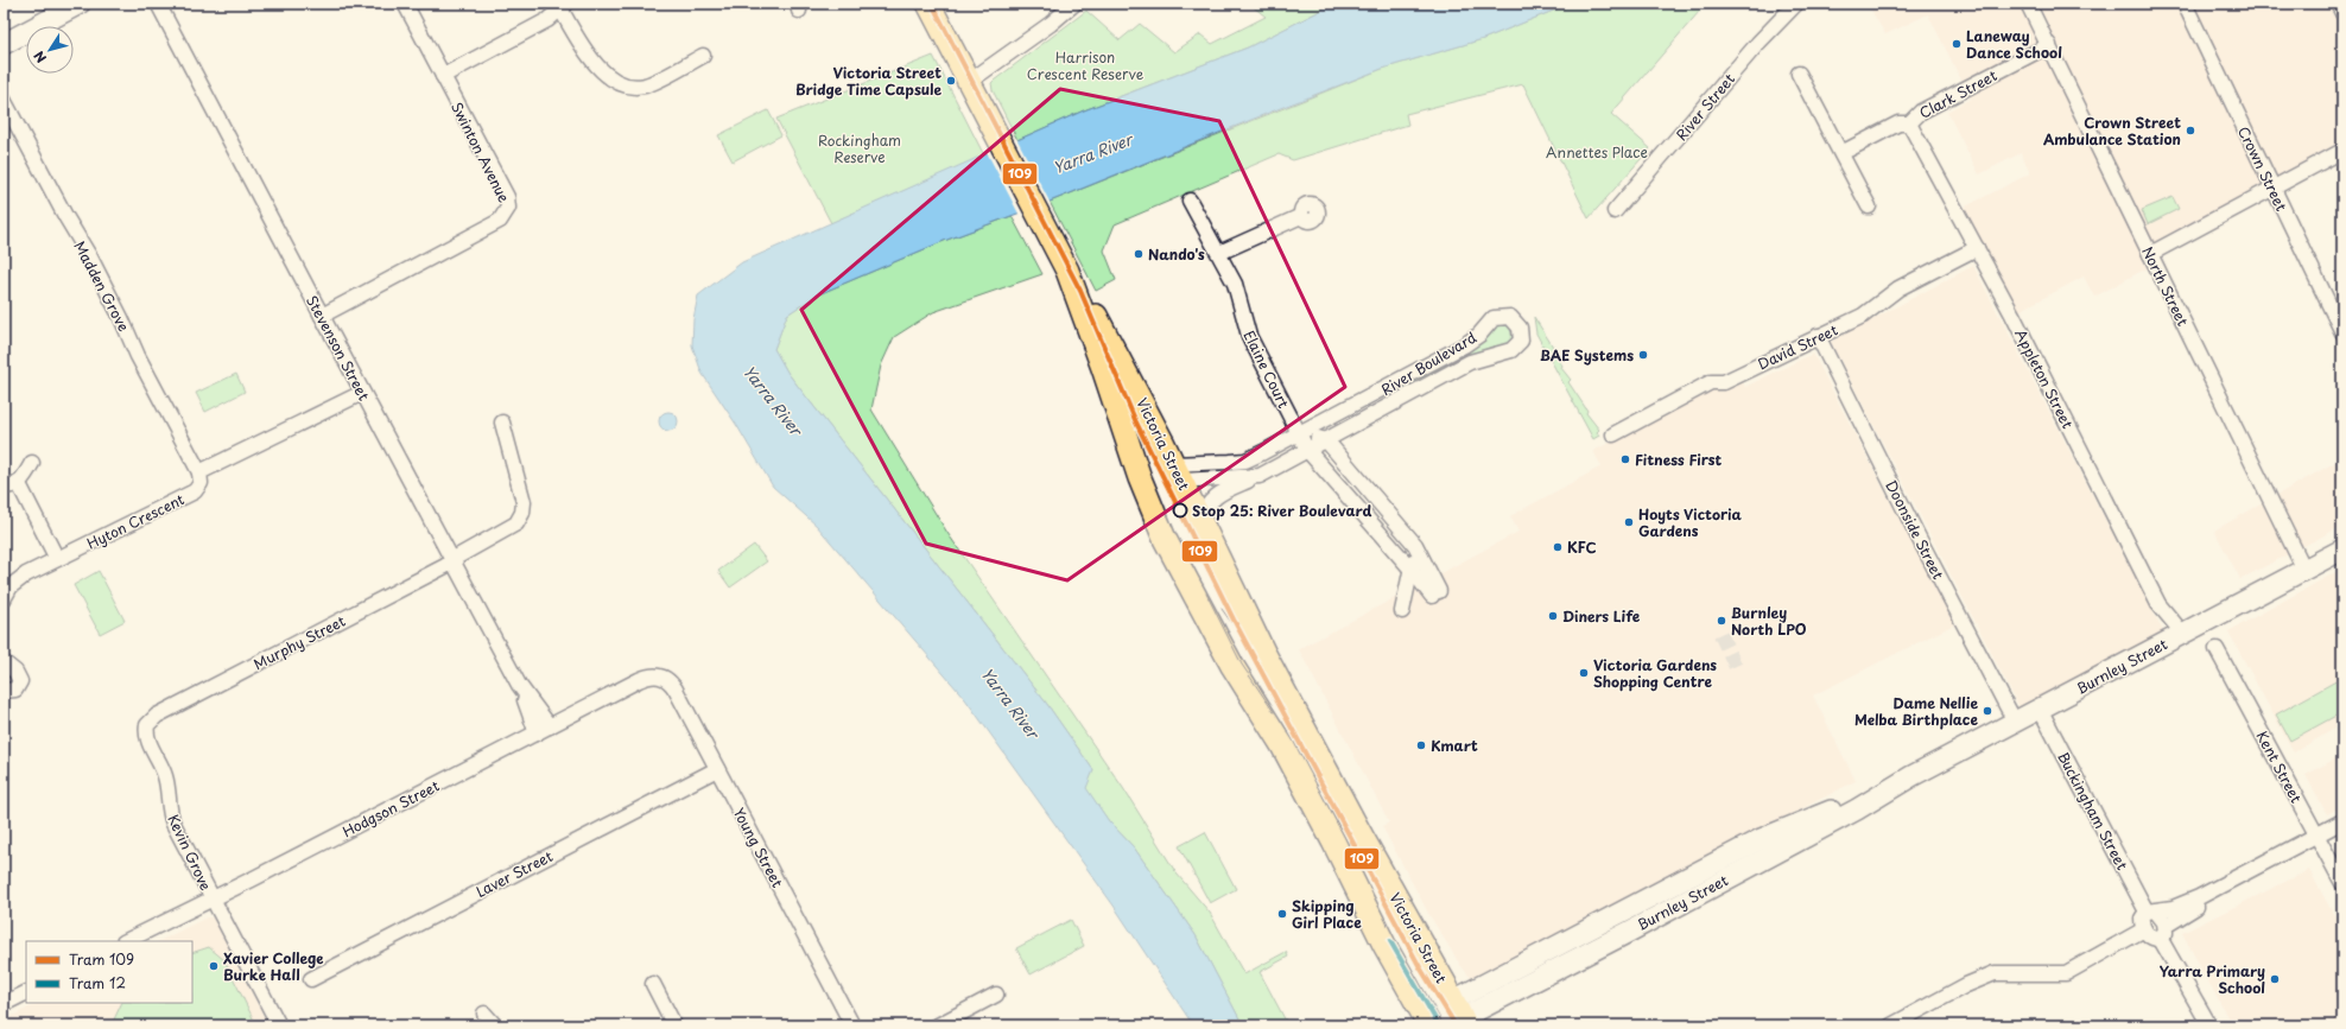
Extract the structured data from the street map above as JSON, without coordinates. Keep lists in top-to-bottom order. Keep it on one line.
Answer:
{"streets":{"main road":["Victoria Street","Burnley Street"],"street":["Clark Street","River Street","Swinton Avenue","Crown Street","Madden Grove","North Street","David Street","Stevenson Street","River Boulevard","Elaine Court","Appleton Street","Hyton Crescent","Doonside Street","Murphy Street","Kent Street","Hodgson Street","Buckingham Street","Young Street","Kevin Grove","Laver Street"]},"crossings":[["Clark Street","North Street"],["Clark Street","Appleton Street"],["Swinton Avenue","Stevenson Street"],["Madden Grove","Hyton Crescent"],["North Street","Burnley Street"],["David Street","Appleton Street"],["David Street","Doonside Street"],["Stevenson Street","Murphy Street"],["Stevenson Street","Hodgson Street"],["River Boulevard","Elaine Court"],["River Boulevard","Victoria Street"],["Appleton Street","Burnley Street"],["Victoria Street","Burnley Street"],["Doonside Street","Burnley Street"],["Murphy Street","Kevin Grove"],["Burnley Street","Buckingham Street"],["Hodgson Street","Young Street"],["Hodgson Street","Kevin Grove"],["Young Street","Laver Street"]],"water":["Yarra River"],"parks":["Harrison Crescent Reserve","Rockingham Reserve","Annettes Place"],"places":["Laneway Dance School","Victoria Street Bridge Time Capsule","Crown Street Ambulance Station","Nando's","BAE Systems","Fitness First","Stop 25: River Boulevard","Hoyts Victoria Gardens","KFC","Diners Life","Burnley North LPO","Victoria Gardens Shopping Centre","Dame Nellie Melba Birthplace","Kmart","Skipping Girl Place","Xavier College Burke Hall","Yarra Primary School"],"lines":["tram line 109","tram line 12"],"legend":["Tram 109","Tram 12"],"north":"bottom left"}
